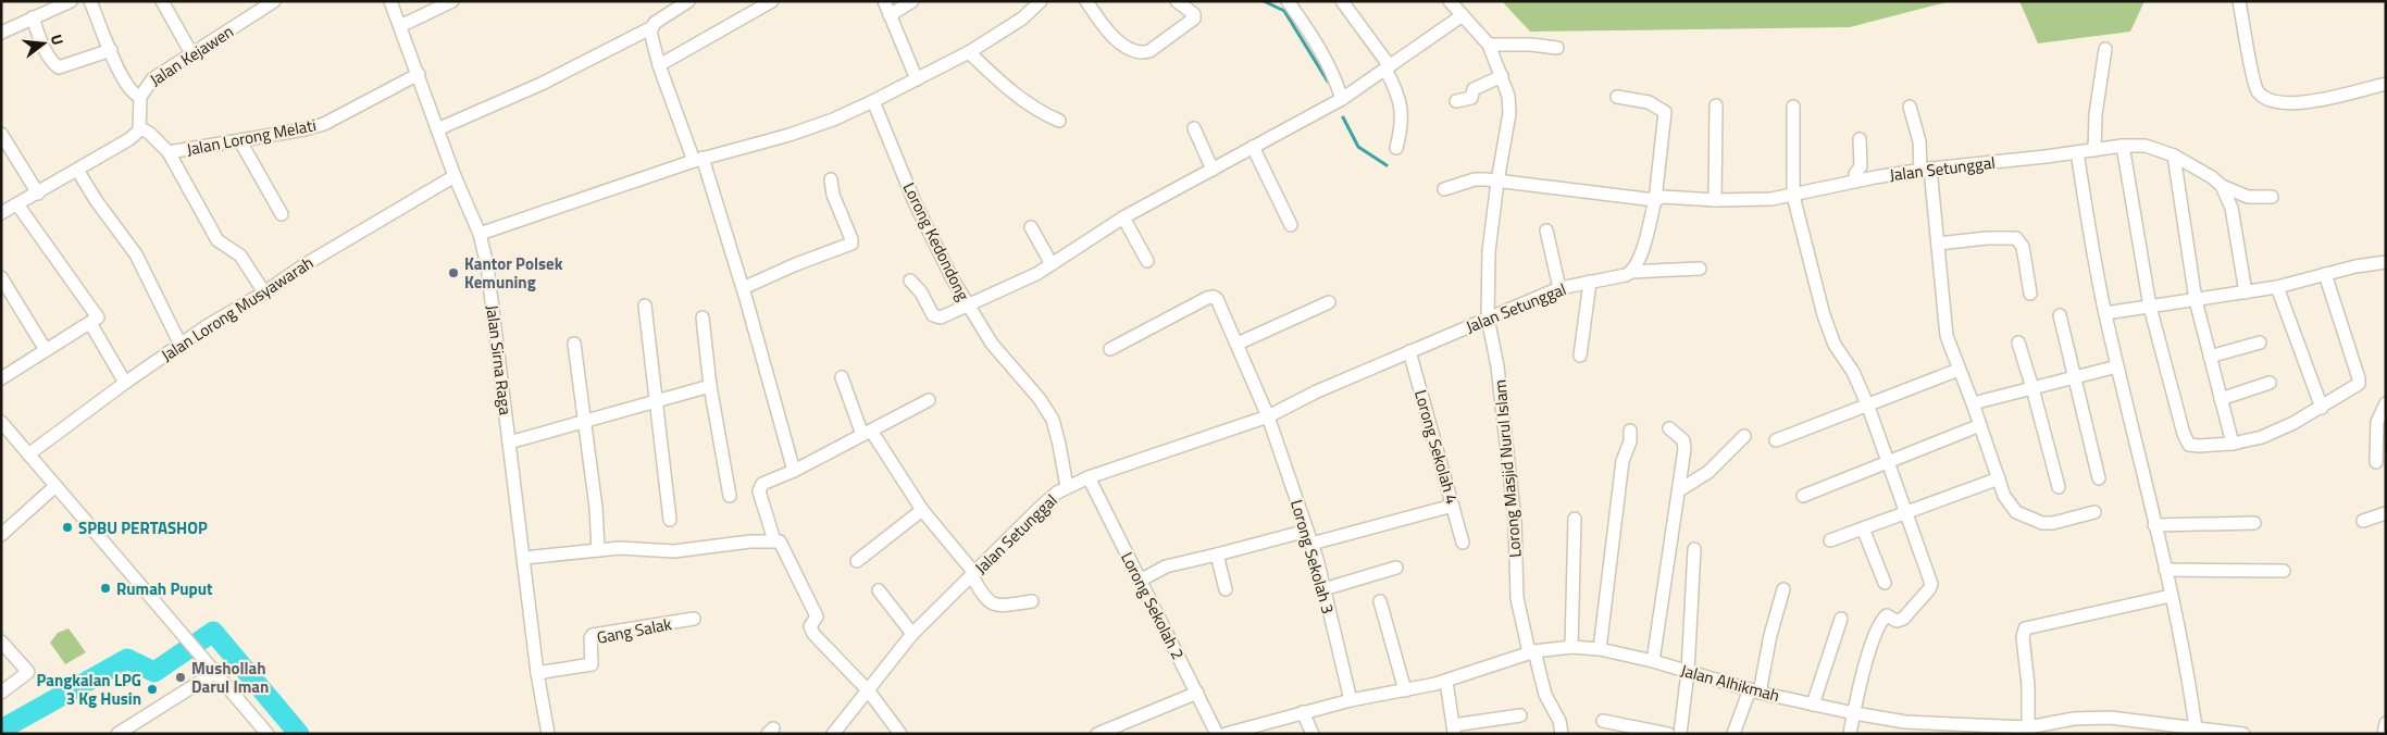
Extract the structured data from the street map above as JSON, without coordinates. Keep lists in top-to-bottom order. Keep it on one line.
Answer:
{"streets":{"street":["Jalan Kejawen","Jalan Lorong Melati","Jalan Setunggal","Lorong Kedondong","Jalan Lorong Musyawarah","Jalan Sirna Raga","Lorong Sekolah 4","Lorong Masjid Nurul Islam","Lorong Sekolah 3","Lorong Sekolah 2","Gang Salak","Jalan Alhikmah"]},"crossings":[["Jalan Lorong Melati","Jalan Sirna Raga"],["Jalan Setunggal","Lorong Kedondong"],["Jalan Setunggal","Lorong Sekolah 4"],["Jalan Setunggal","Lorong Masjid Nurul Islam"],["Jalan Setunggal","Lorong Sekolah 3"],["Jalan Setunggal","Lorong Sekolah 2"],["Jalan Lorong Musyawarah","Jalan Sirna Raga"],["Jalan Sirna Raga","Gang Salak"],["Lorong Masjid Nurul Islam","Jalan Alhikmah"],["Lorong Sekolah 3","Jalan Alhikmah"]],"places":["Kantor Polsek Kemuning","SPBU PERTASHOP","Rumah Puput","Mushollah Darul Iman","Pangkalan LPG 3 Kg Husin"],"north":"right"}
